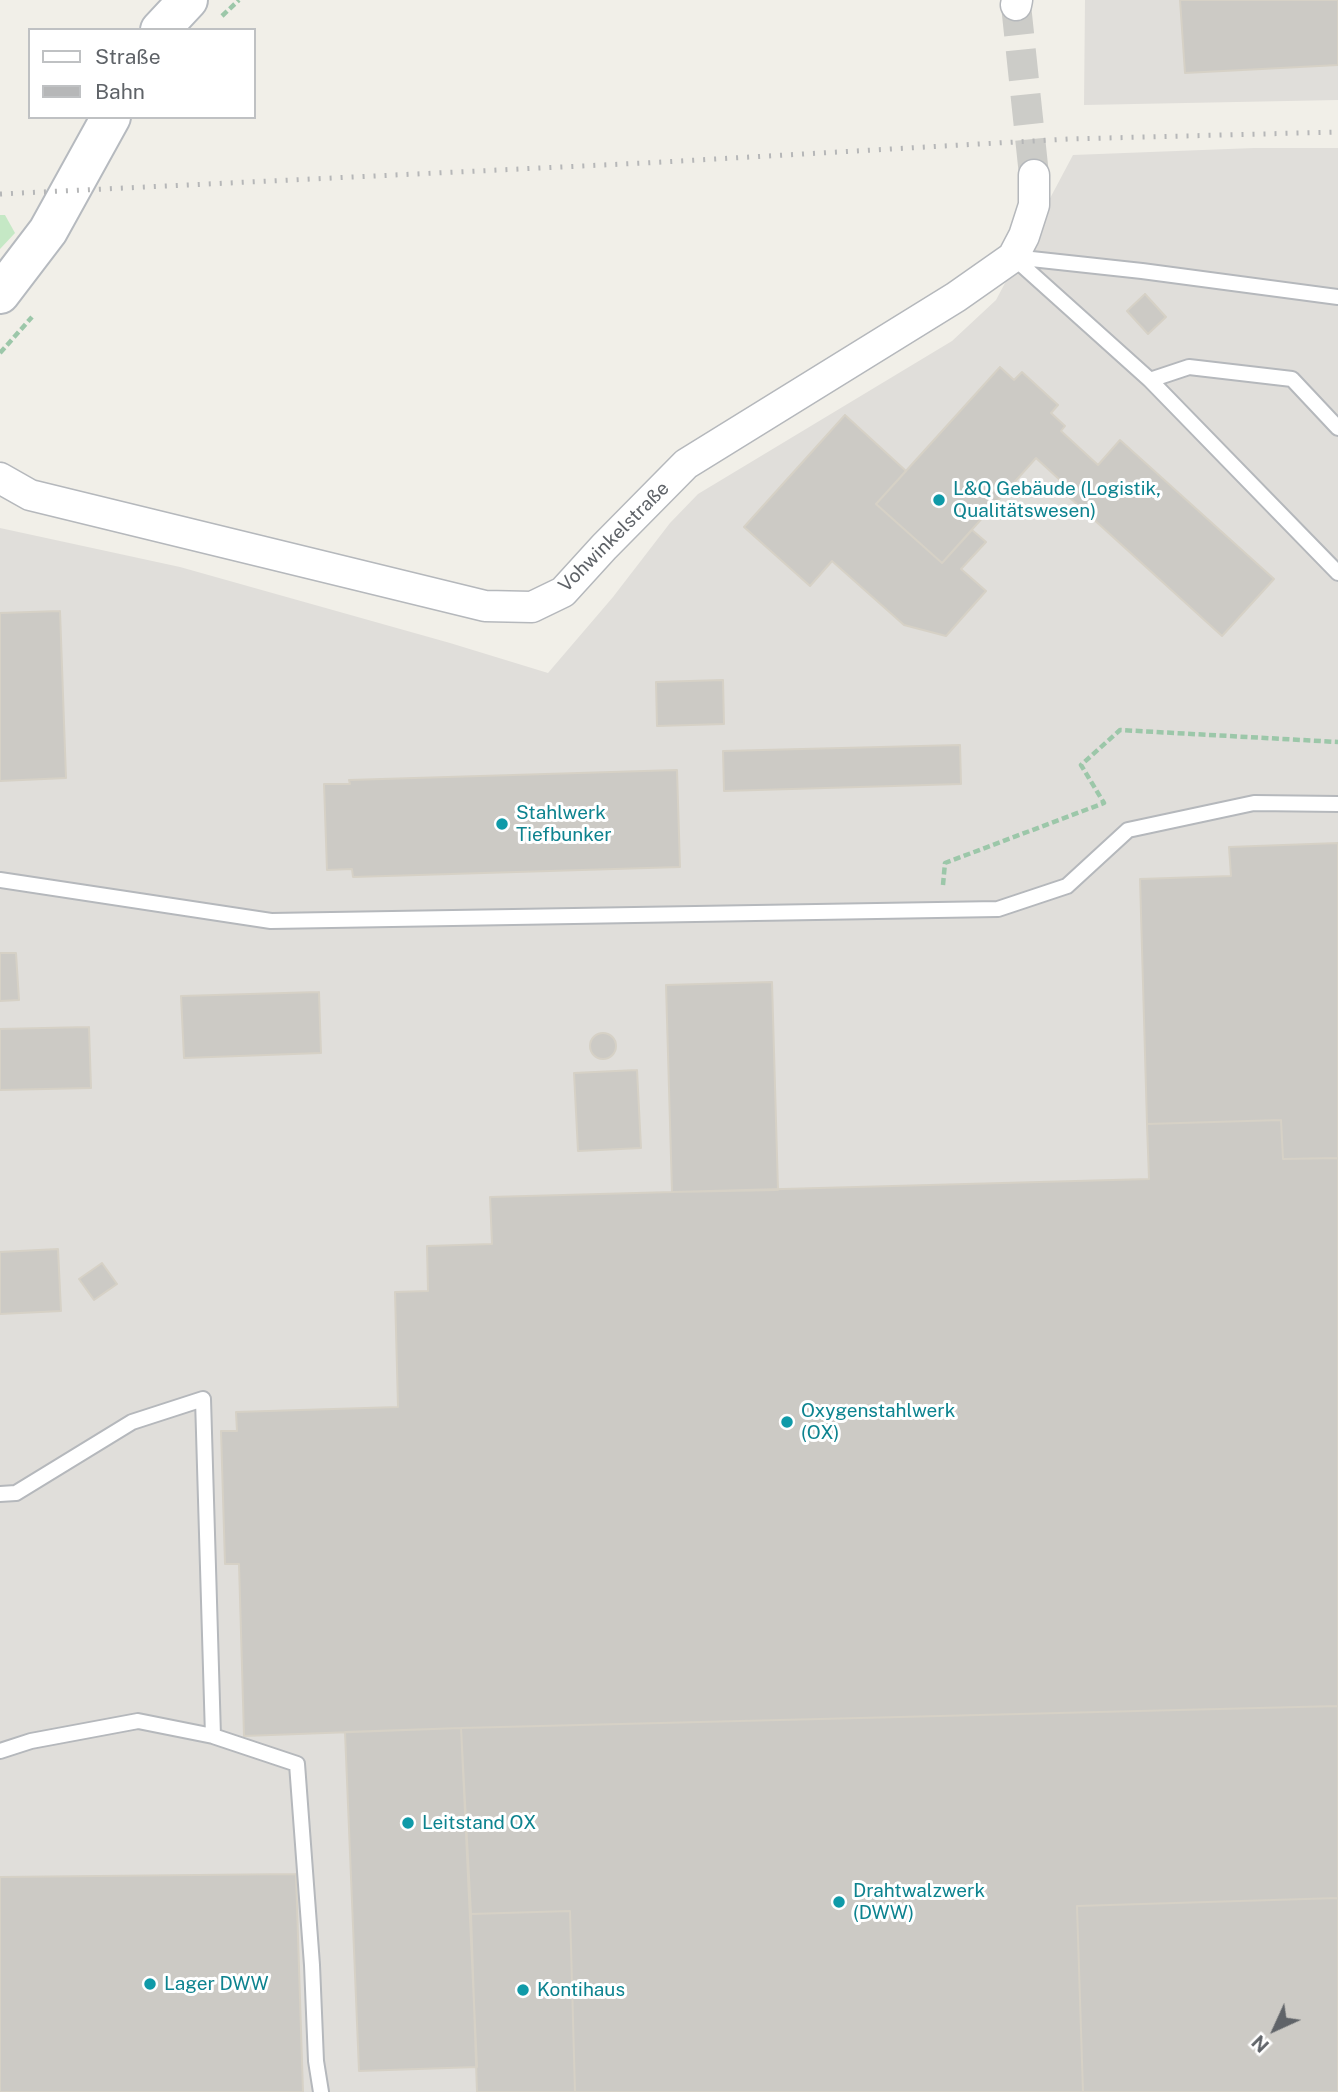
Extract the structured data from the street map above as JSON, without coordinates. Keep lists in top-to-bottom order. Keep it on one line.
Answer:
{"streets":{"street":["Vohwinkelstraße"]},"places":["L&Q Gebäude (Logistik, Qualitätswesen)","Stahlwerk Tiefbunker","Oxygenstahlwerk (OX)","Leitstand OX","Drahtwalzwerk (DWW)","Lager DWW","Kontihaus"],"legend":["Straße","Bahn"],"north":"bottom left"}
